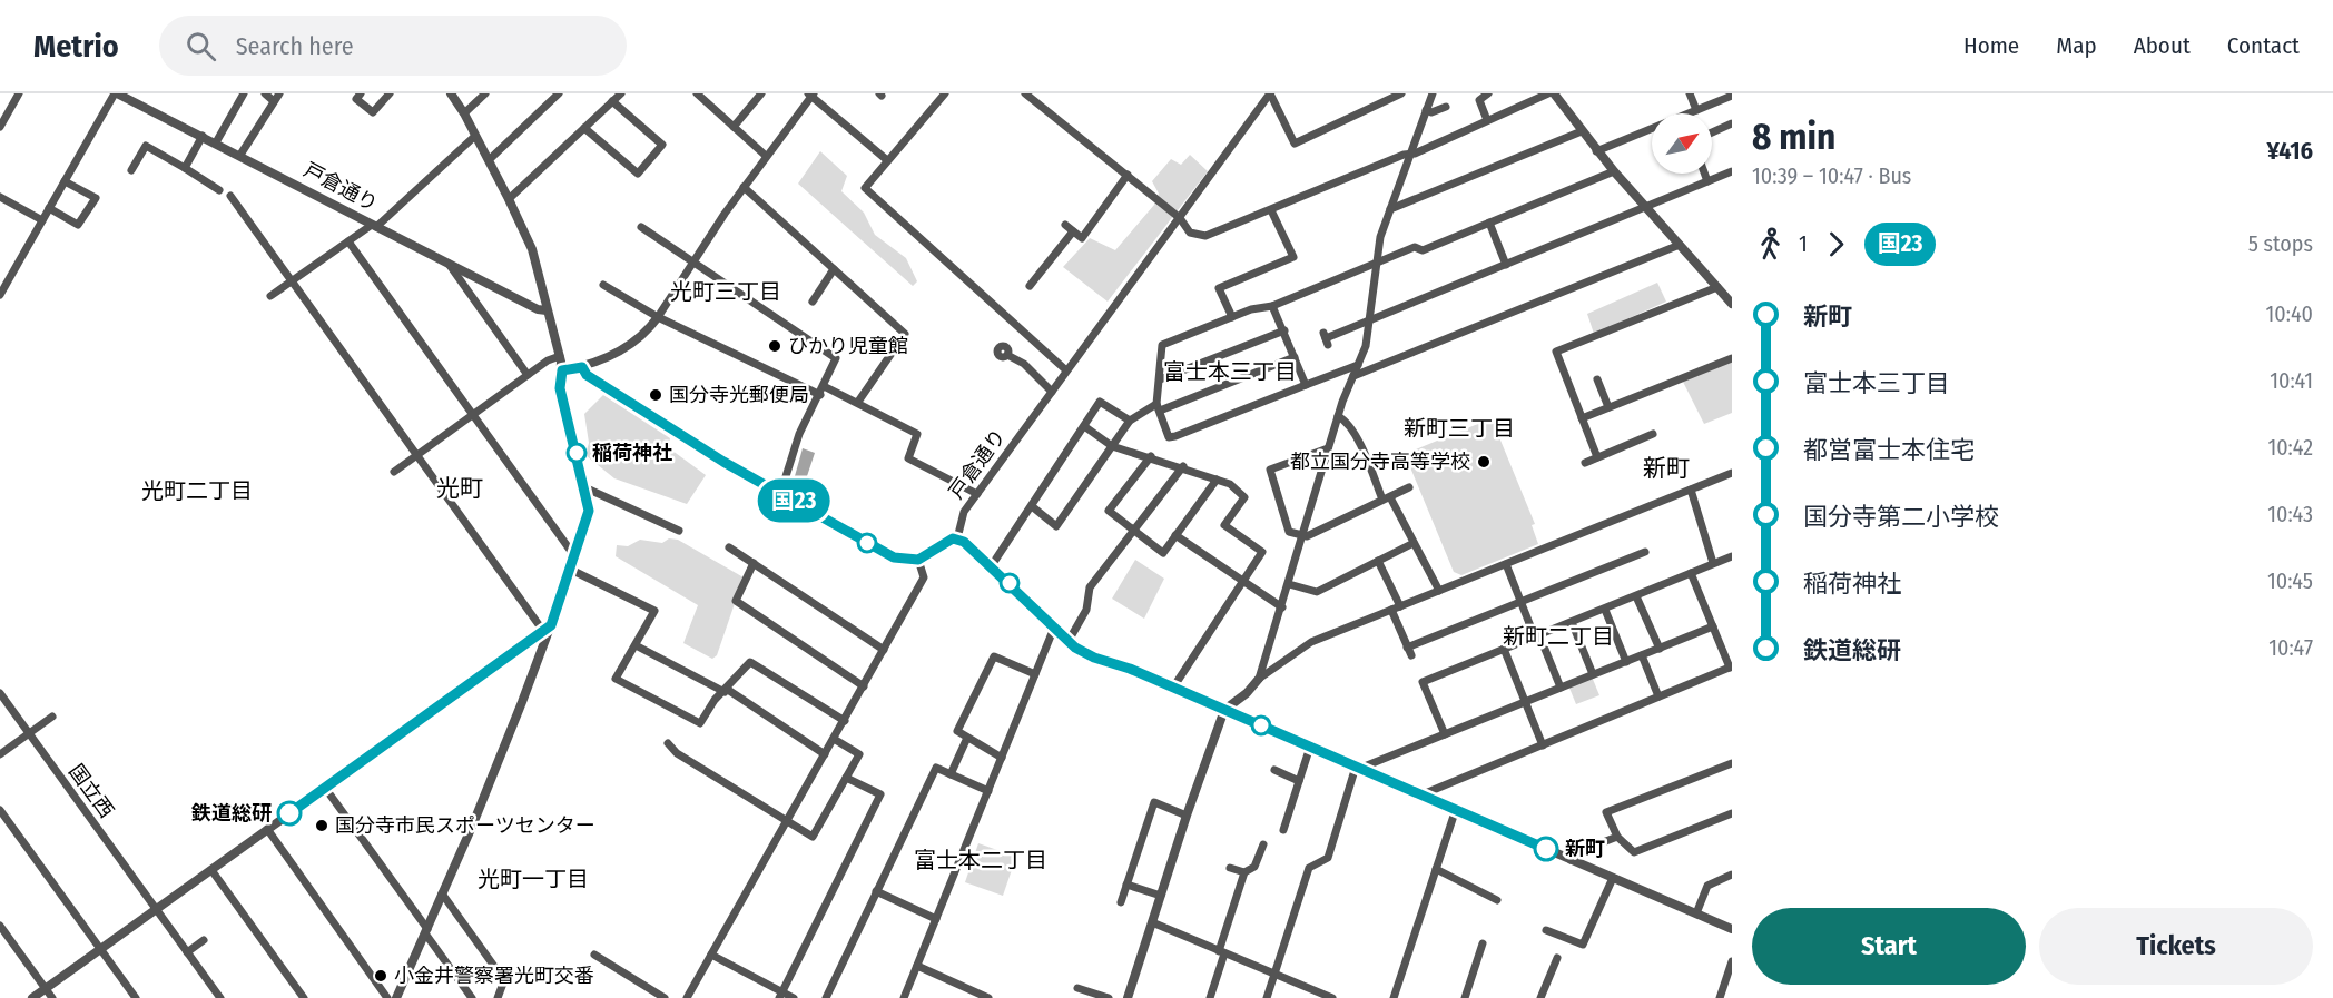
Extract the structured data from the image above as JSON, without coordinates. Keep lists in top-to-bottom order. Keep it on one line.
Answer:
{"streets":{"street":["戸倉通り","国立西"]},"districts":["光町三丁目","富士本三丁目","新町三丁目","新町","光町","光町二丁目","新町二丁目","富士本二丁目","光町一丁目"],"places":["ひかり児童館","国分寺光郵便局","稲荷神社","都立国分寺高等学校","鉄道総研","国分寺市民スポーツセンター","新町","小金井警察署光町交番"],"lines":["bus line 国23"],"north":"top right","page":{"header":"Metrio","search":"Search here","nav":["Home","Map","About","Contact"],"on_map":"国23","heading":["8 min","10:39 – 10:47 · Bus","¥416"],"legs":["1","国23","5 stops"],"list":[{"name":"新町","value":"10:40"},{"name":"富士本三丁目","value":"10:41"},{"name":"都営富士本住宅","value":"10:42"},{"name":"国分寺第二小学校","value":"10:43"},{"name":"稲荷神社","value":"10:45"},{"name":"鉄道総研","value":"10:47"}],"buttons":["Start","Tickets"]}}
